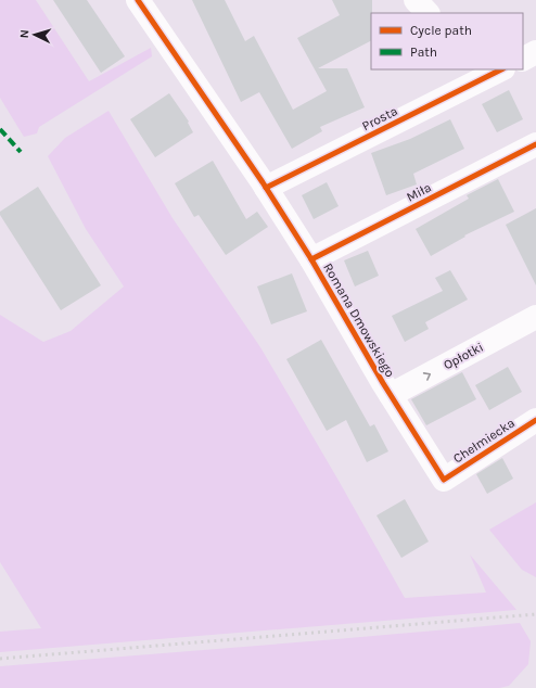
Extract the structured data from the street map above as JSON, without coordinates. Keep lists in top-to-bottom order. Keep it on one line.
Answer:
{"streets":{"street":["Prosta","Miła","Romana Dmowskiego","Opłotki","Chełmiecka"]},"crossings":[["Prosta","Romana Dmowskiego"],["Miła","Romana Dmowskiego"],["Romana Dmowskiego","Opłotki"],["Romana Dmowskiego","Chełmiecka"]],"one_way":["Opłotki"],"legend":["Cycle path","Path"],"north":"left"}
